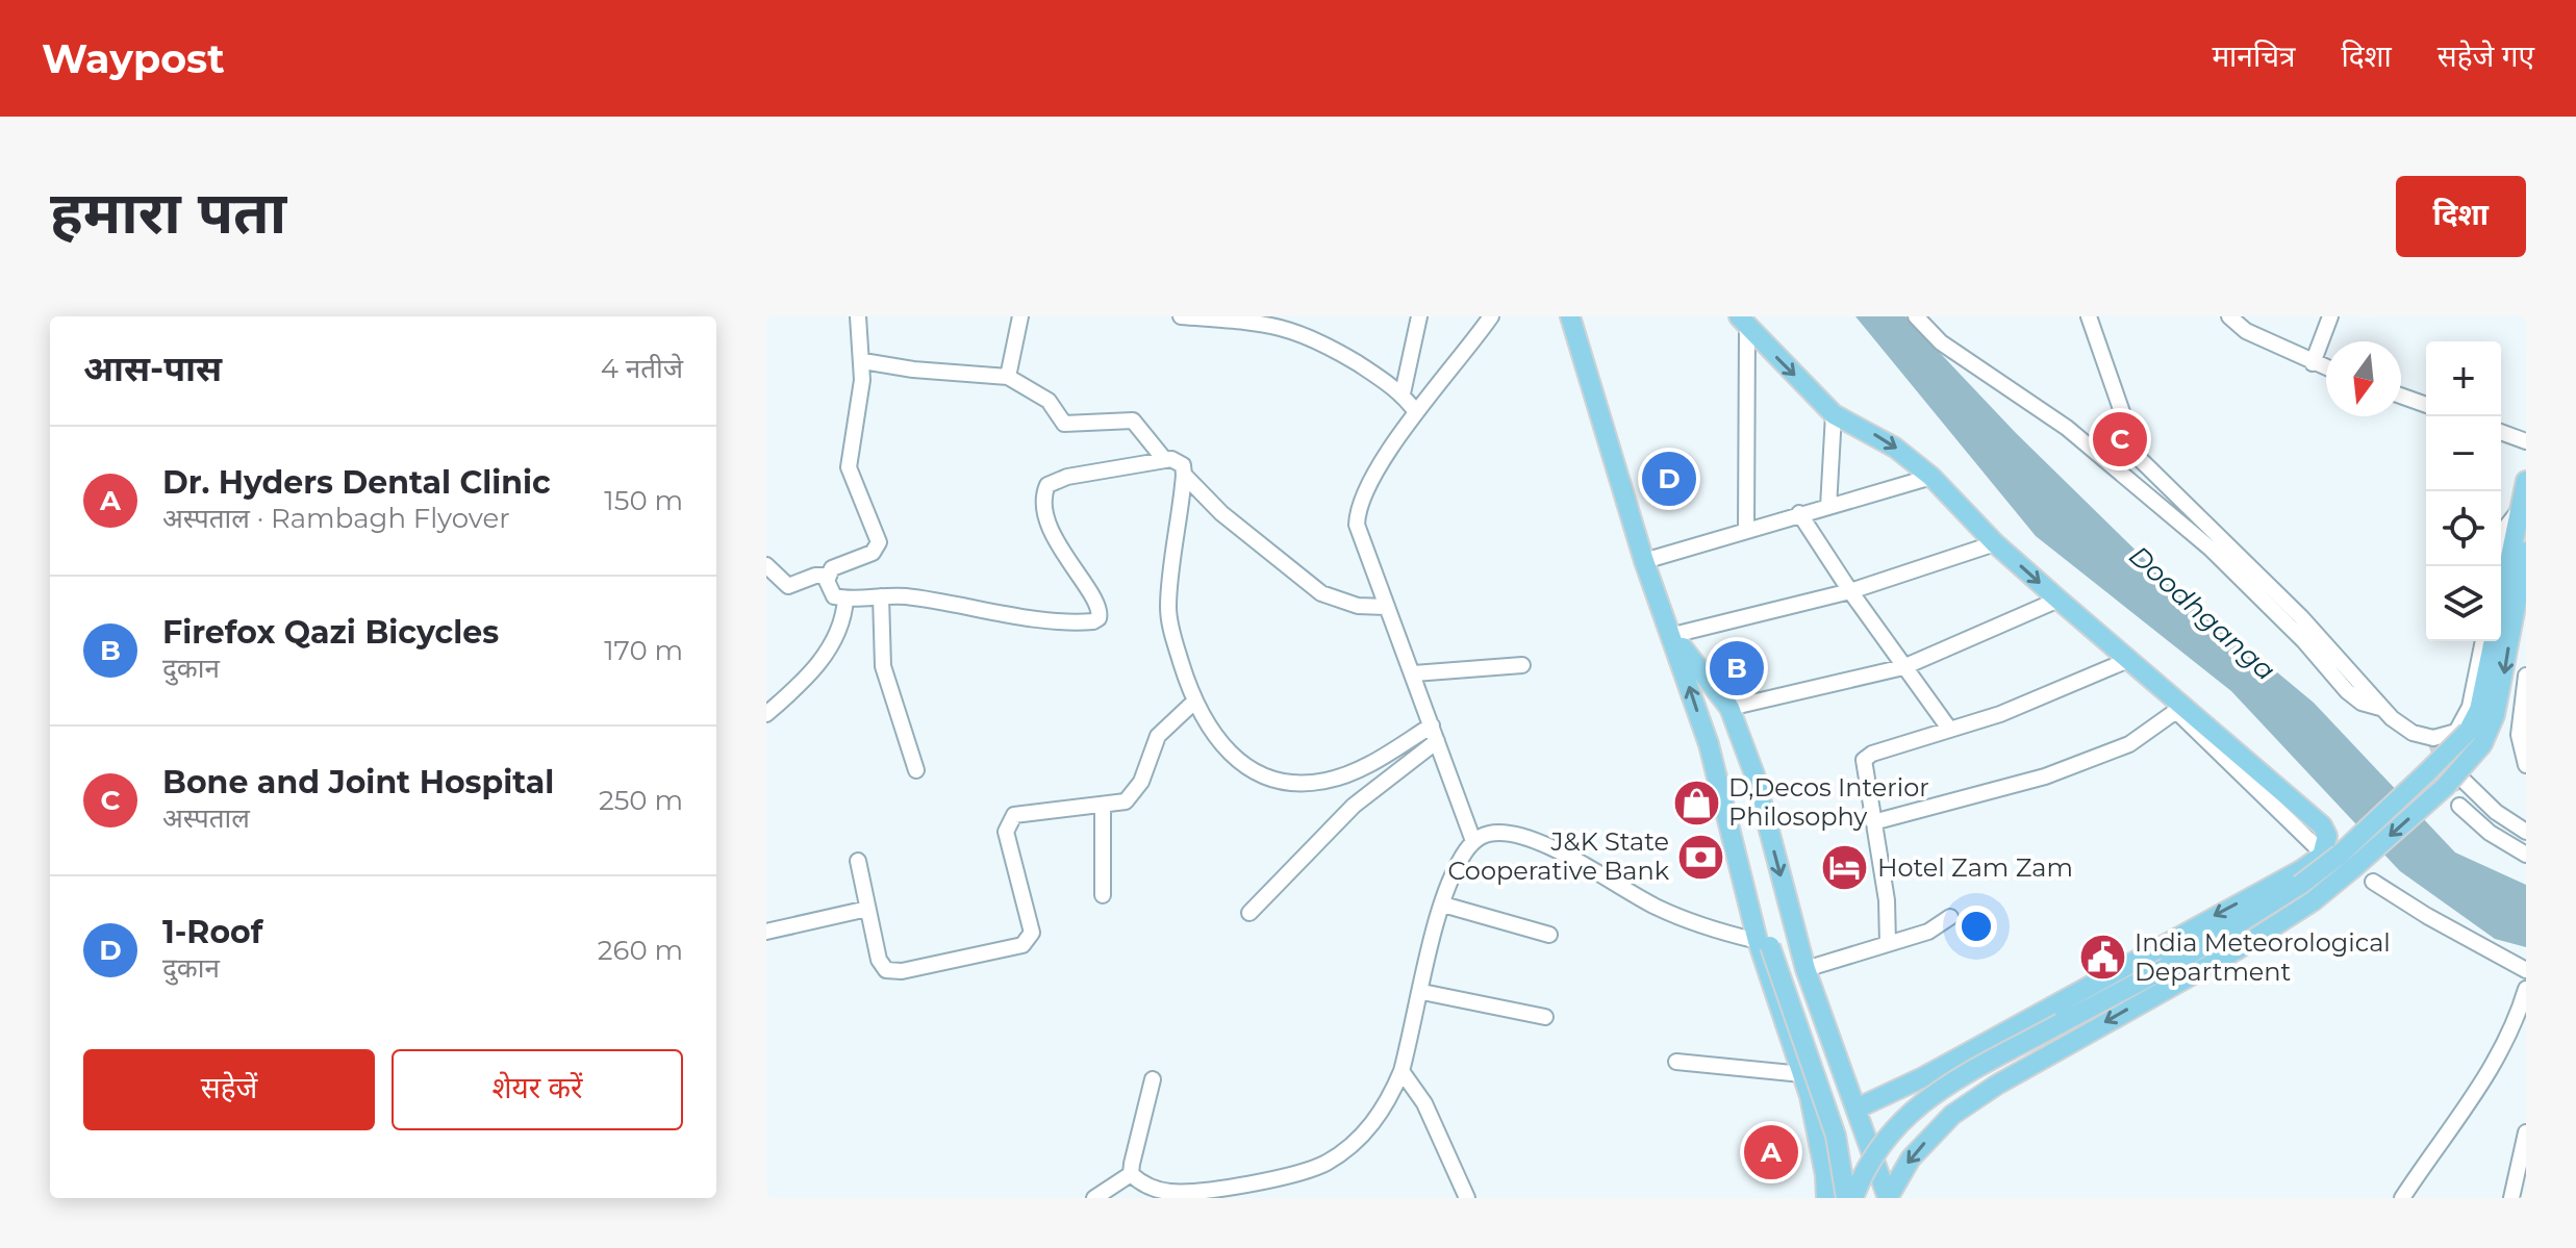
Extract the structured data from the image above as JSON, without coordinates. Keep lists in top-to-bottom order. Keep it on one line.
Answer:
{"water":["Doodhganga"],"places":{"shop":["D,Decos Interior Philosophy"],"bank":["J&K State Cooperative Bank"],"hotel":["Hotel Zam Zam"],"public building":["India Meteorological Department"]},"north":"bottom","page":{"header":"Waypost","nav":["मानचित्र","दिशा","सहेजे गए"],"buttons":["दिशा",["सहेजें","शेयर करें"]],"title":"हमारा पता","heading":["आस-पास","4 नतीजे"],"map_buttons":["+","−"],"pins":["C","D","B","A"],"list":[{"mark":"A","name":"Dr. Hyders Dental Clinic","note":"अस्पताल · Rambagh Flyover","value":"150 m"},{"mark":"B","name":"Firefox Qazi Bicycles","note":"दुकान","value":"170 m"},{"mark":"C","name":"Bone and Joint Hospital","note":"अस्पताल","value":"250 m"},{"mark":"D","name":"1-Roof","note":"दुकान","value":"260 m"}]}}
